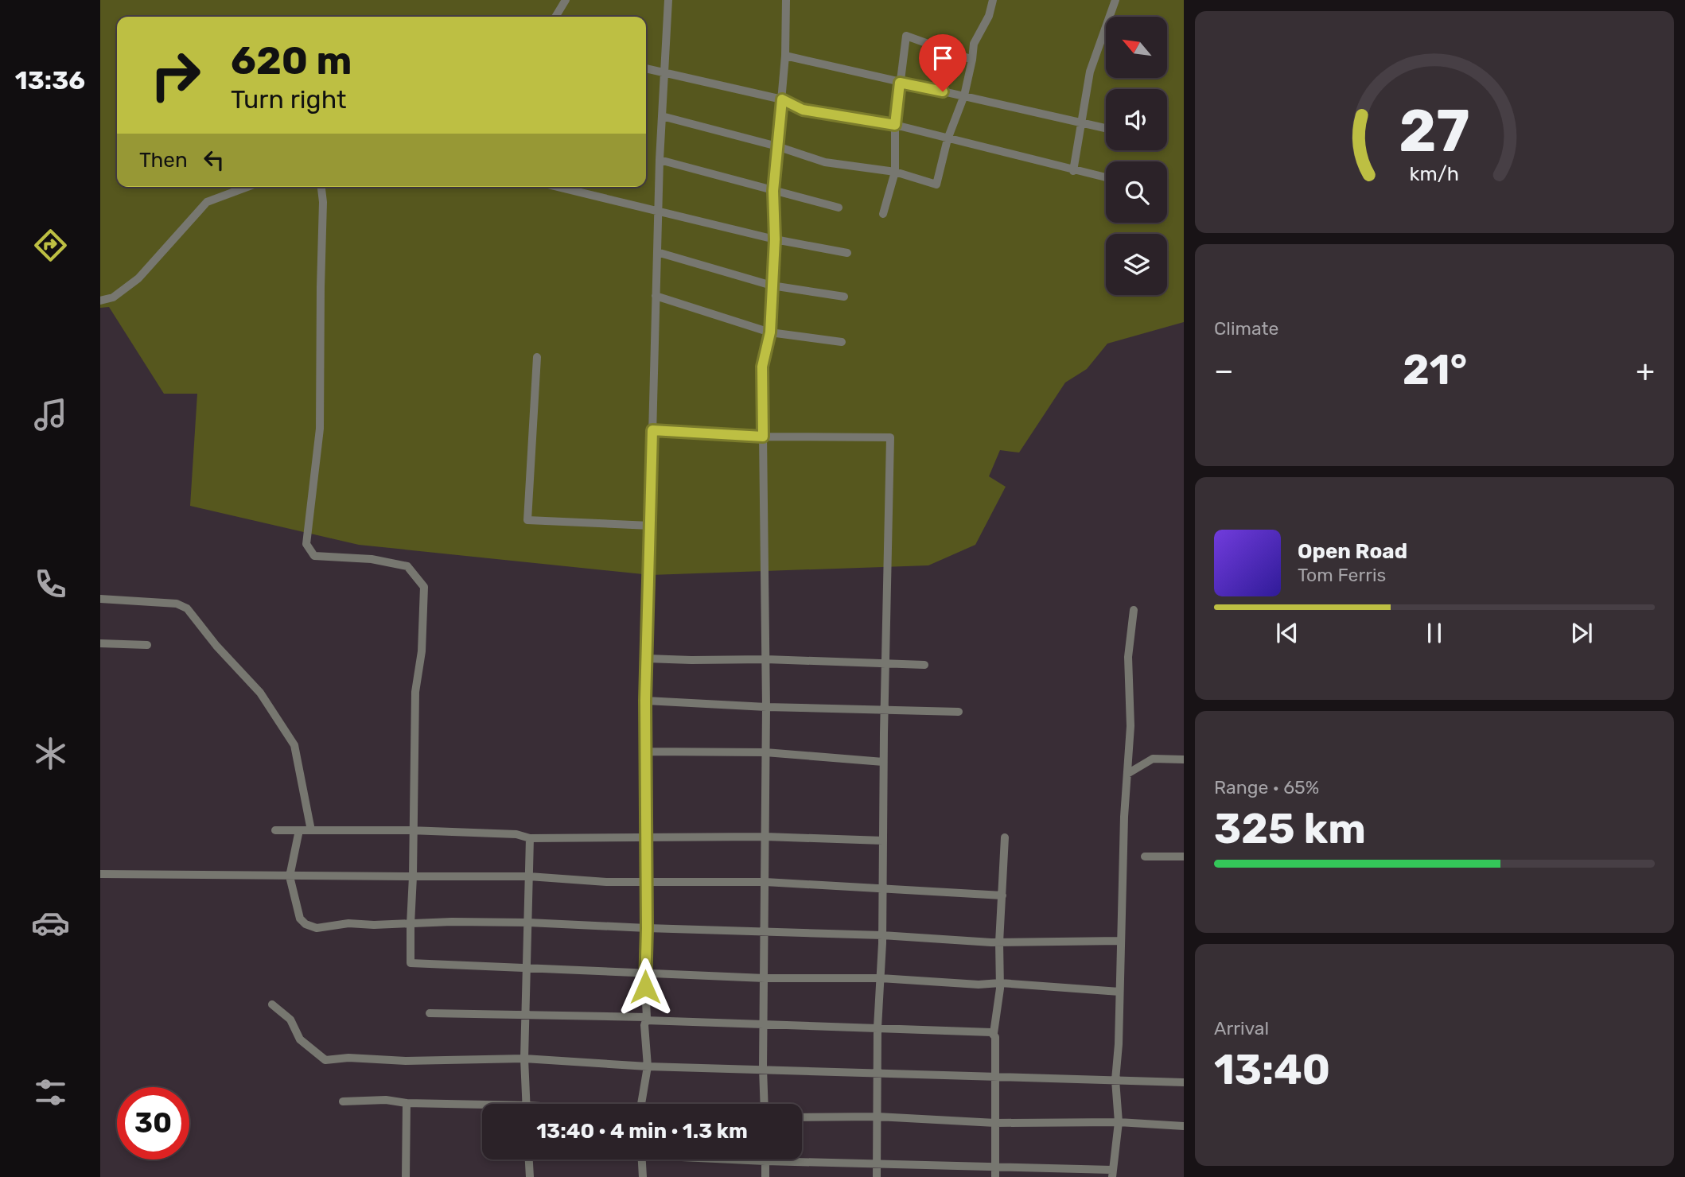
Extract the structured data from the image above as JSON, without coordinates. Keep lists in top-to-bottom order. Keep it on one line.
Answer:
{"north":"top left","page":{"tabs":"13:36","turn":["620 m","Turn right"],"then":"Then","tile":["Climate",["Range · 65%","325 km"],["Arrival","13:40"]],"heat":["−","21°","+"],"song":["Open Road","Tom Ferris"],"limit":"30","trip":"13:40 · 4 min · 1.3 km","gauge":["27","km/h"]}}
